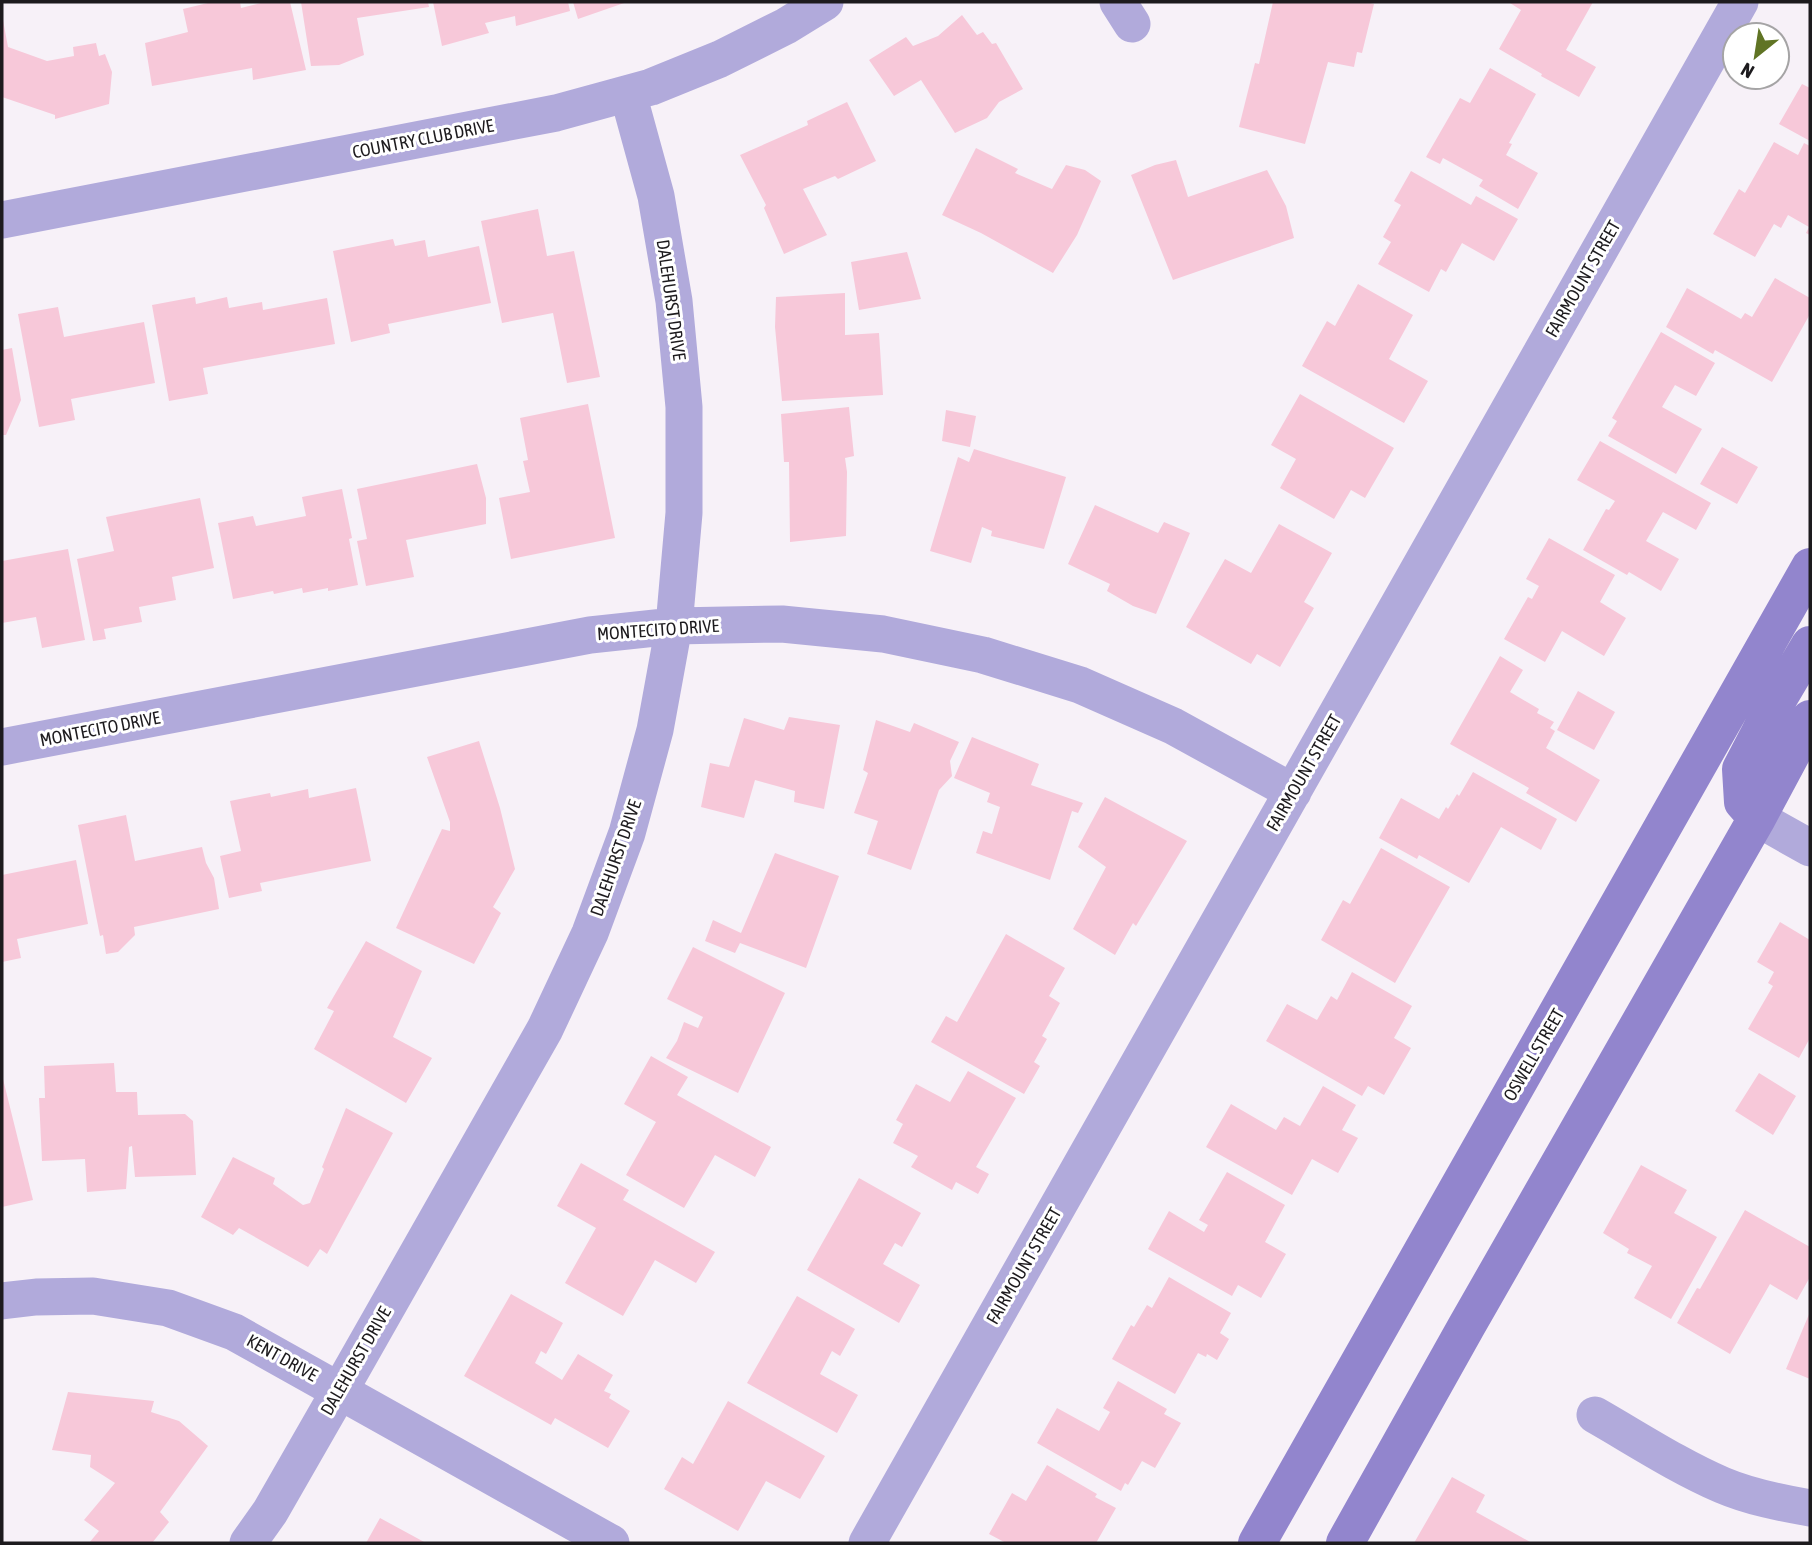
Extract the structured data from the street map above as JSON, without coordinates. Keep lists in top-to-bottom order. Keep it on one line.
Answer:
{"streets":{"main road":["OSWELL STREET"],"street":["COUNTRY CLUB DRIVE","FAIRMOUNT STREET","DALEHURST DRIVE","MONTECITO DRIVE","KENT DRIVE"]},"crossings":[["COUNTRY CLUB DRIVE","DALEHURST DRIVE"],["FAIRMOUNT STREET","MONTECITO DRIVE"],["DALEHURST DRIVE","MONTECITO DRIVE"],["DALEHURST DRIVE","KENT DRIVE"]],"north":"bottom left"}
